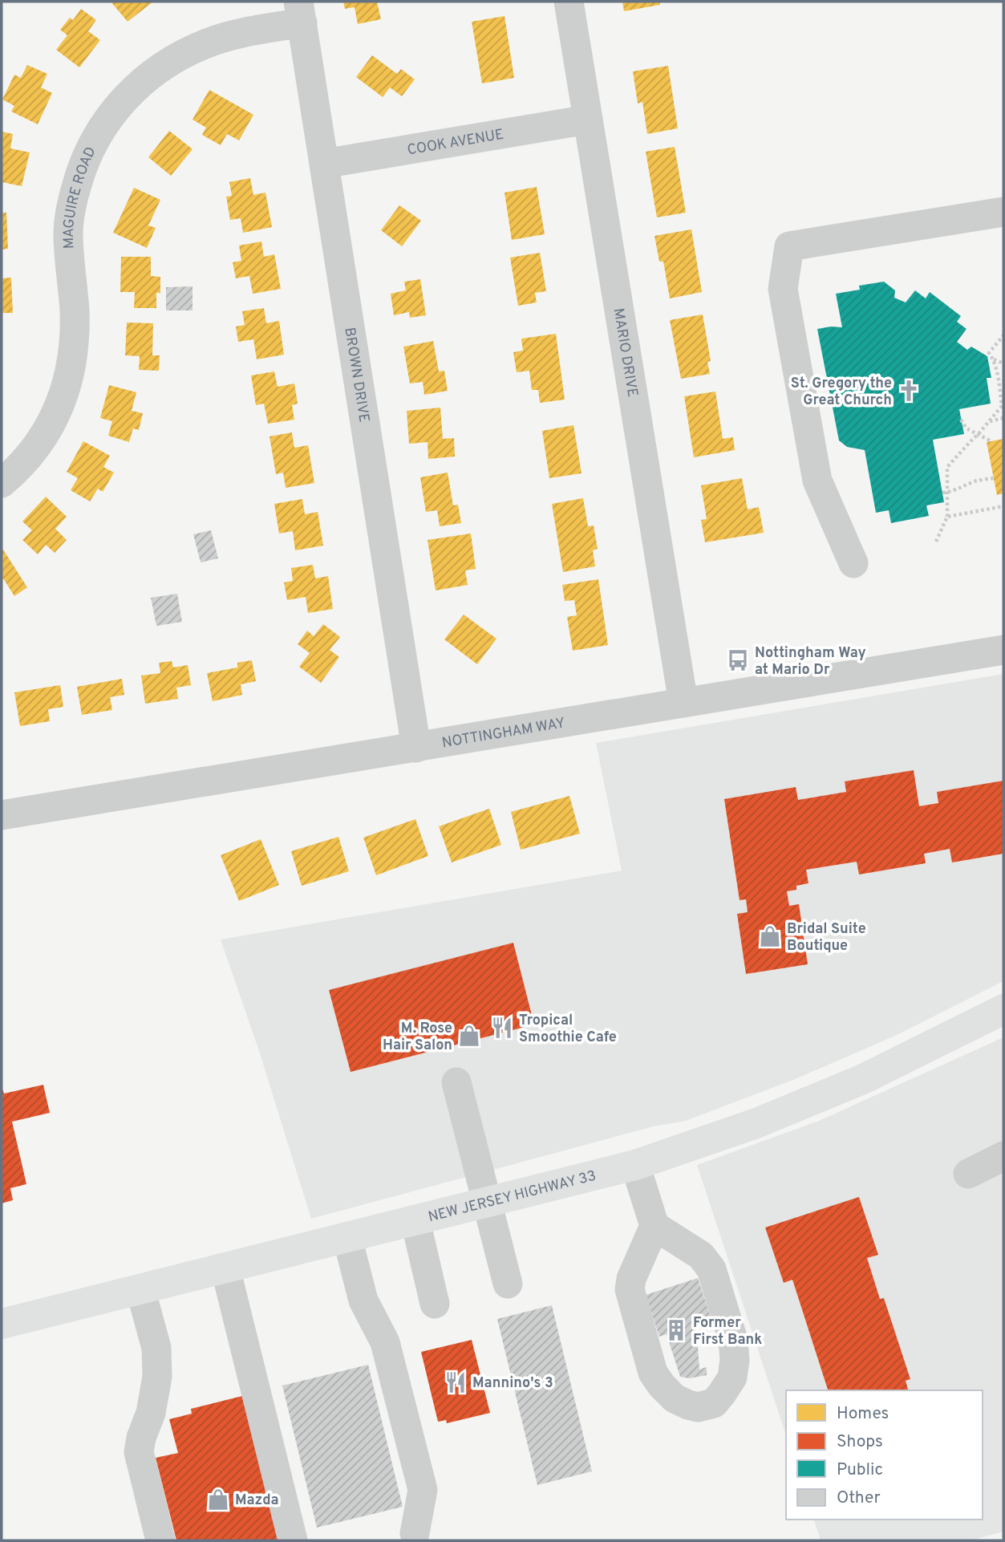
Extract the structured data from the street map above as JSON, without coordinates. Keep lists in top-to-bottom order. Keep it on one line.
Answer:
{"streets":{"main road":["NEW JERSEY HIGHWAY 33"],"street":["COOK AVENUE","MAGUIRE ROAD","MARIO DRIVE","BROWN DRIVE","NOTTINGHAM WAY"]},"crossings":[["COOK AVENUE","MARIO DRIVE"],["COOK AVENUE","BROWN DRIVE"],["MAGUIRE ROAD","BROWN DRIVE"],["MARIO DRIVE","NOTTINGHAM WAY"],["BROWN DRIVE","NOTTINGHAM WAY"]],"places":{"church":["St. Gregory the Great Church"],"bus stop":["Nottingham Way at Mario Dr"],"shop":["Bridal Suite Boutique","M. Rose Hair Salon","Mazda"],"restaurant":["Tropical Smoothie Cafe","Mannino's 3"],"building":["Former First Bank"]},"legend":["Homes","Shops","Public","Other"]}
